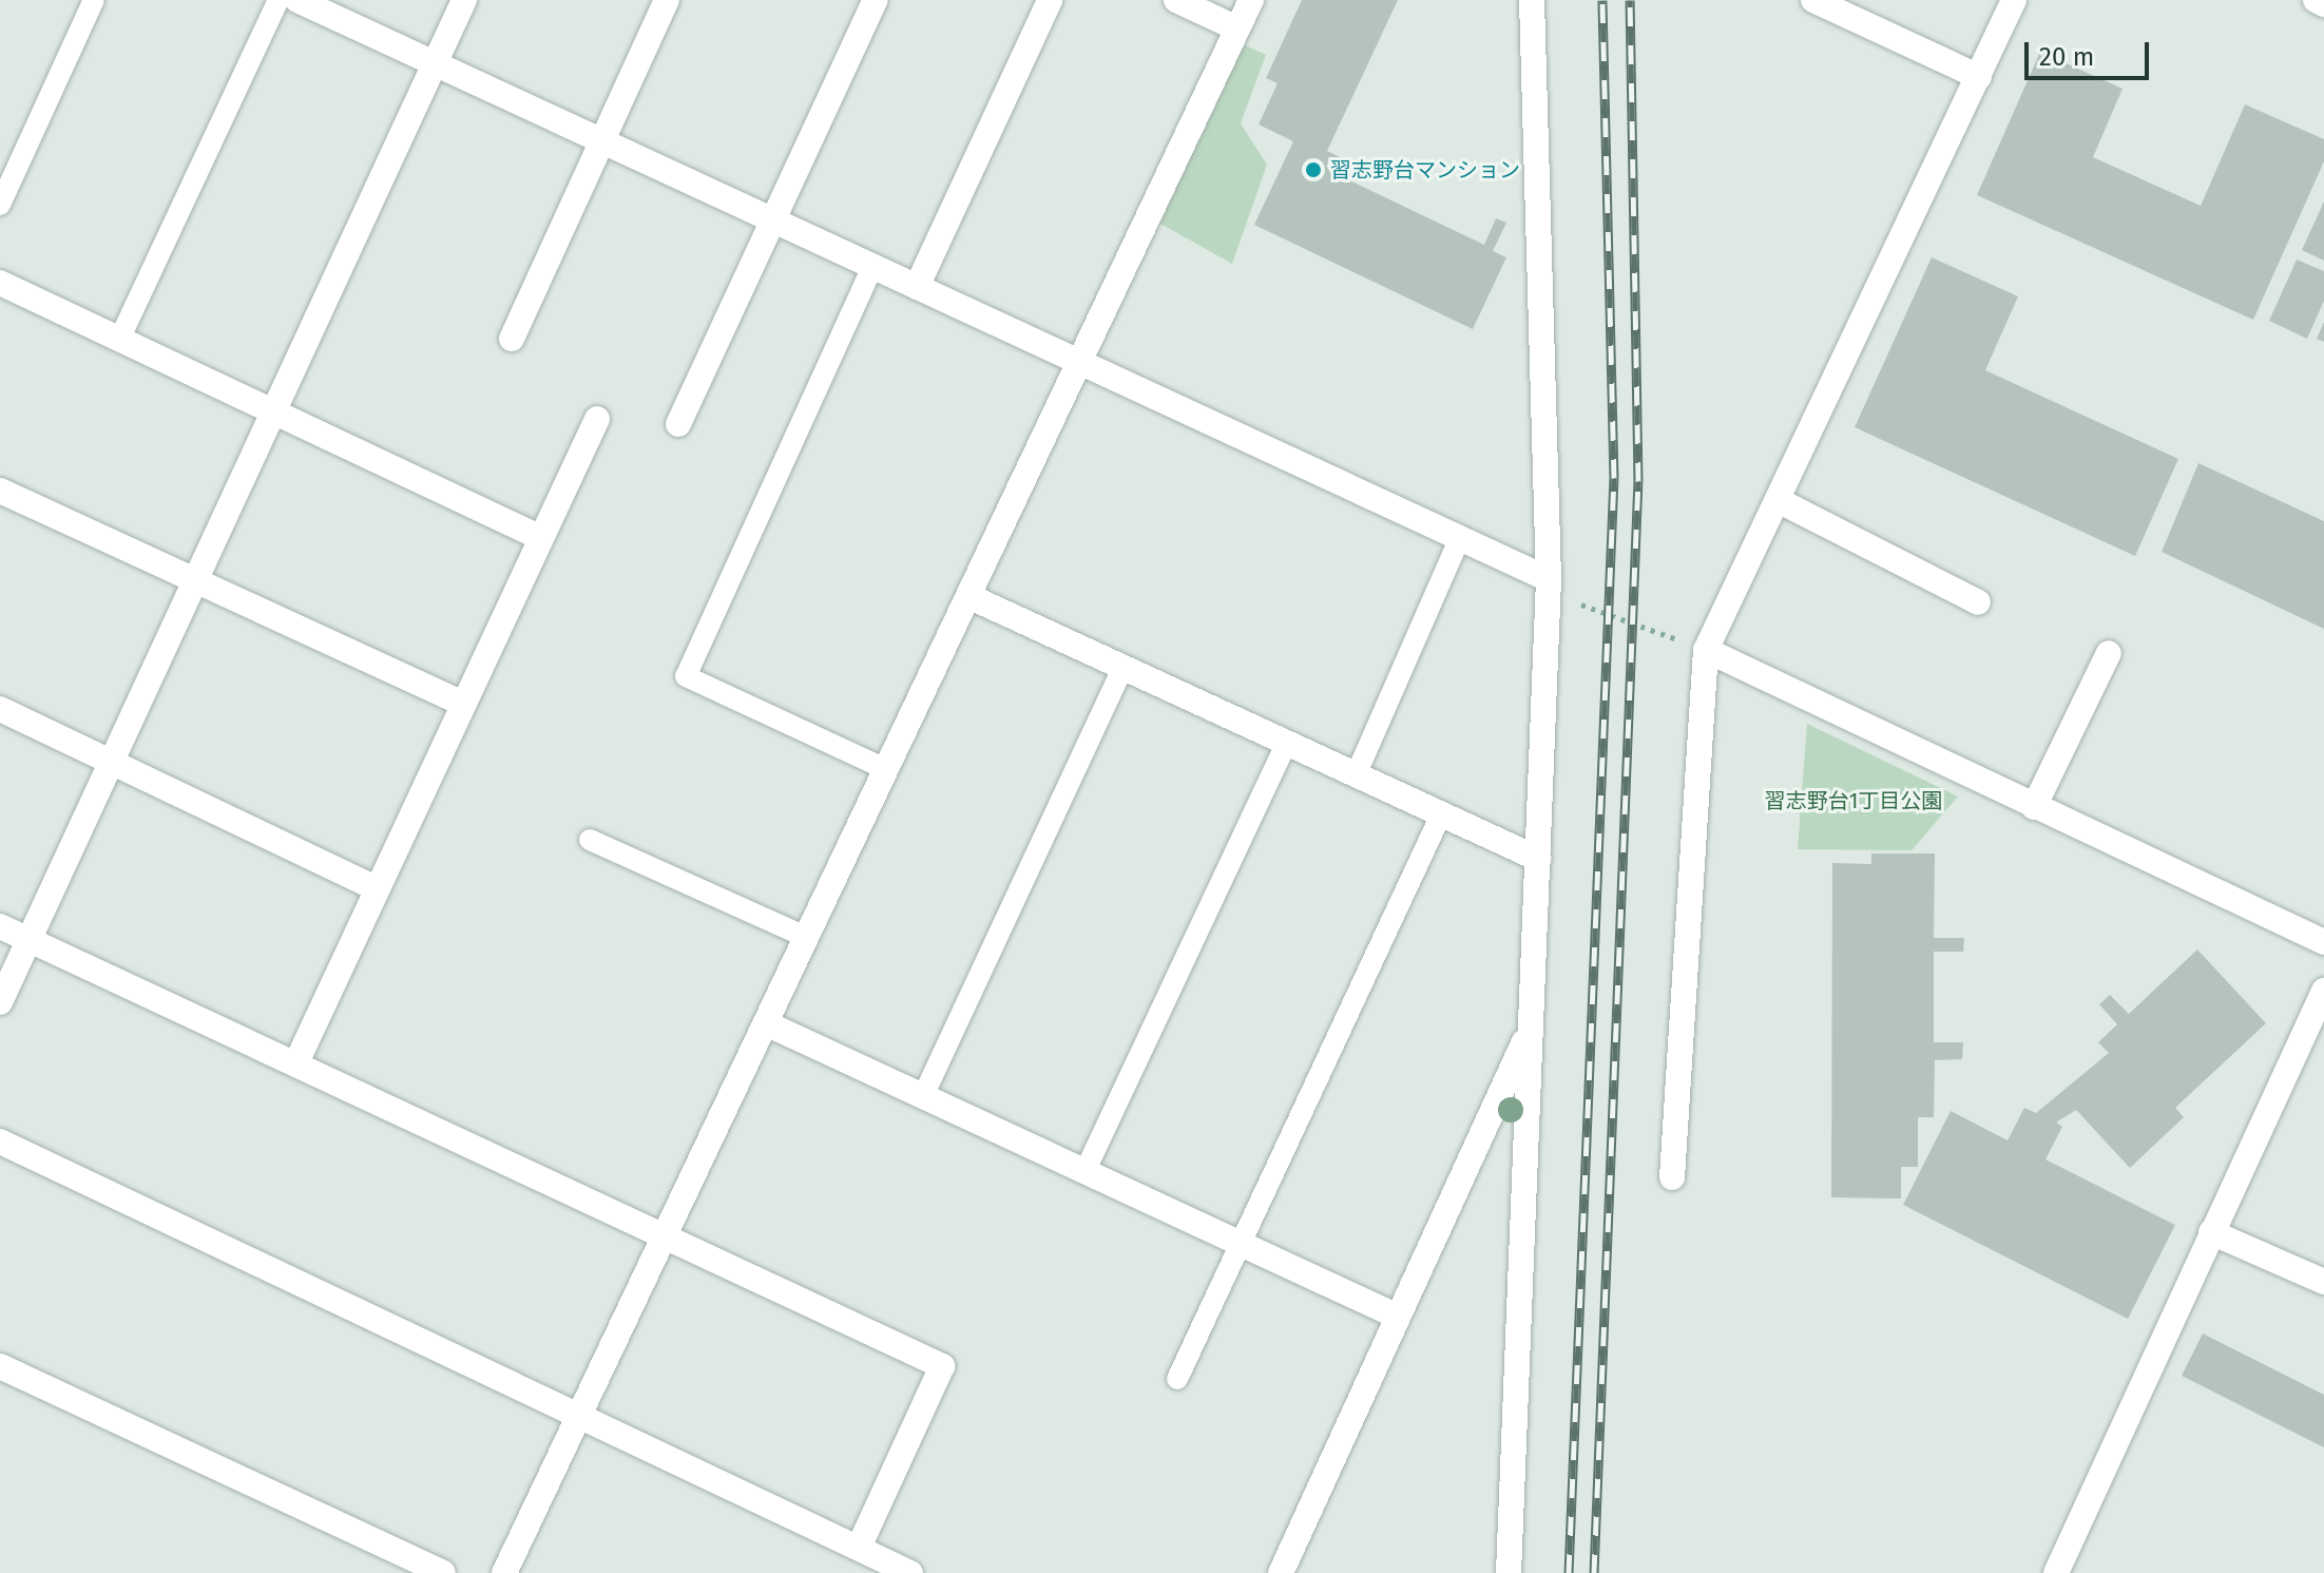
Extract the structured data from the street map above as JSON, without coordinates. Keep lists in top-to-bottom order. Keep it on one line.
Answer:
{"parks":["習志野台1丁目公園"],"places":["習志野台マンション"],"scale_bar":"20 m"}
